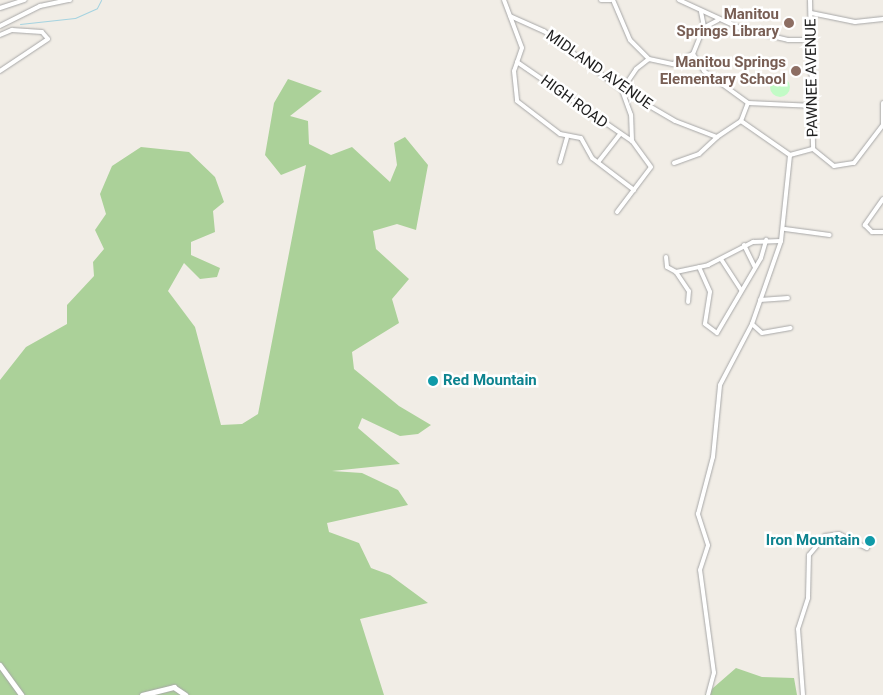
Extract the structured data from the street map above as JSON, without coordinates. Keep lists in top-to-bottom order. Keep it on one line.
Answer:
{"streets":{"street":["MIDLAND AVENUE","PAWNEE AVENUE","HIGH ROAD"]},"places":["Manitou Springs Library","Manitou Springs Elementary School","Red Mountain","Iron Mountain"]}
